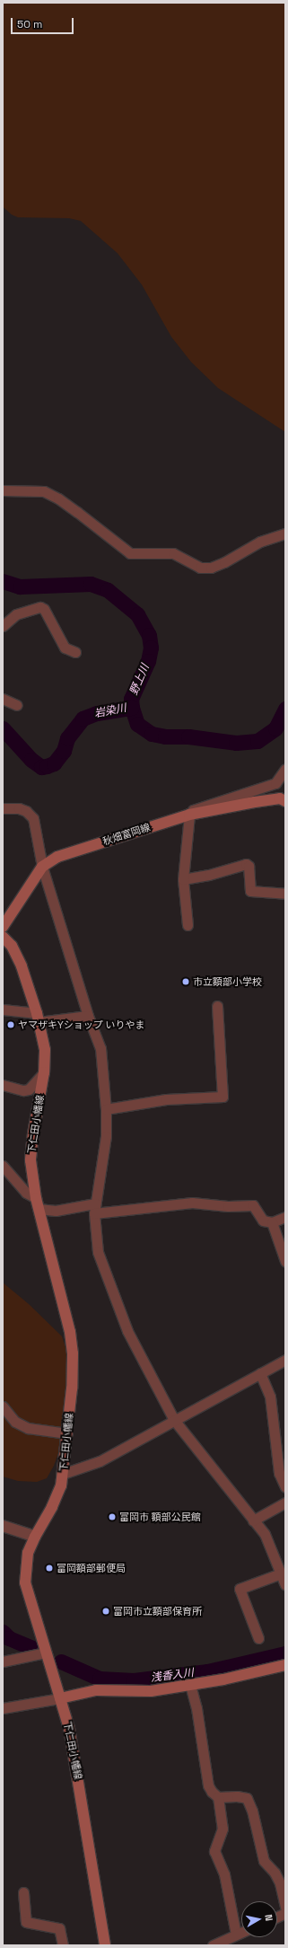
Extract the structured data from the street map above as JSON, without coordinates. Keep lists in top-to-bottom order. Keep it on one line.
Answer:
{"streets":{"main road":["秋畑富岡線","下仁田小幡線"]},"water":["野上川","岩染川","浅香入川"],"places":["市立額部小学校","ヤマザキYショップ いりやま","富岡市 額部公民館","富岡額部郵便局","富岡市立額部保育所"],"scale_bar":"50 m","north":"right"}
